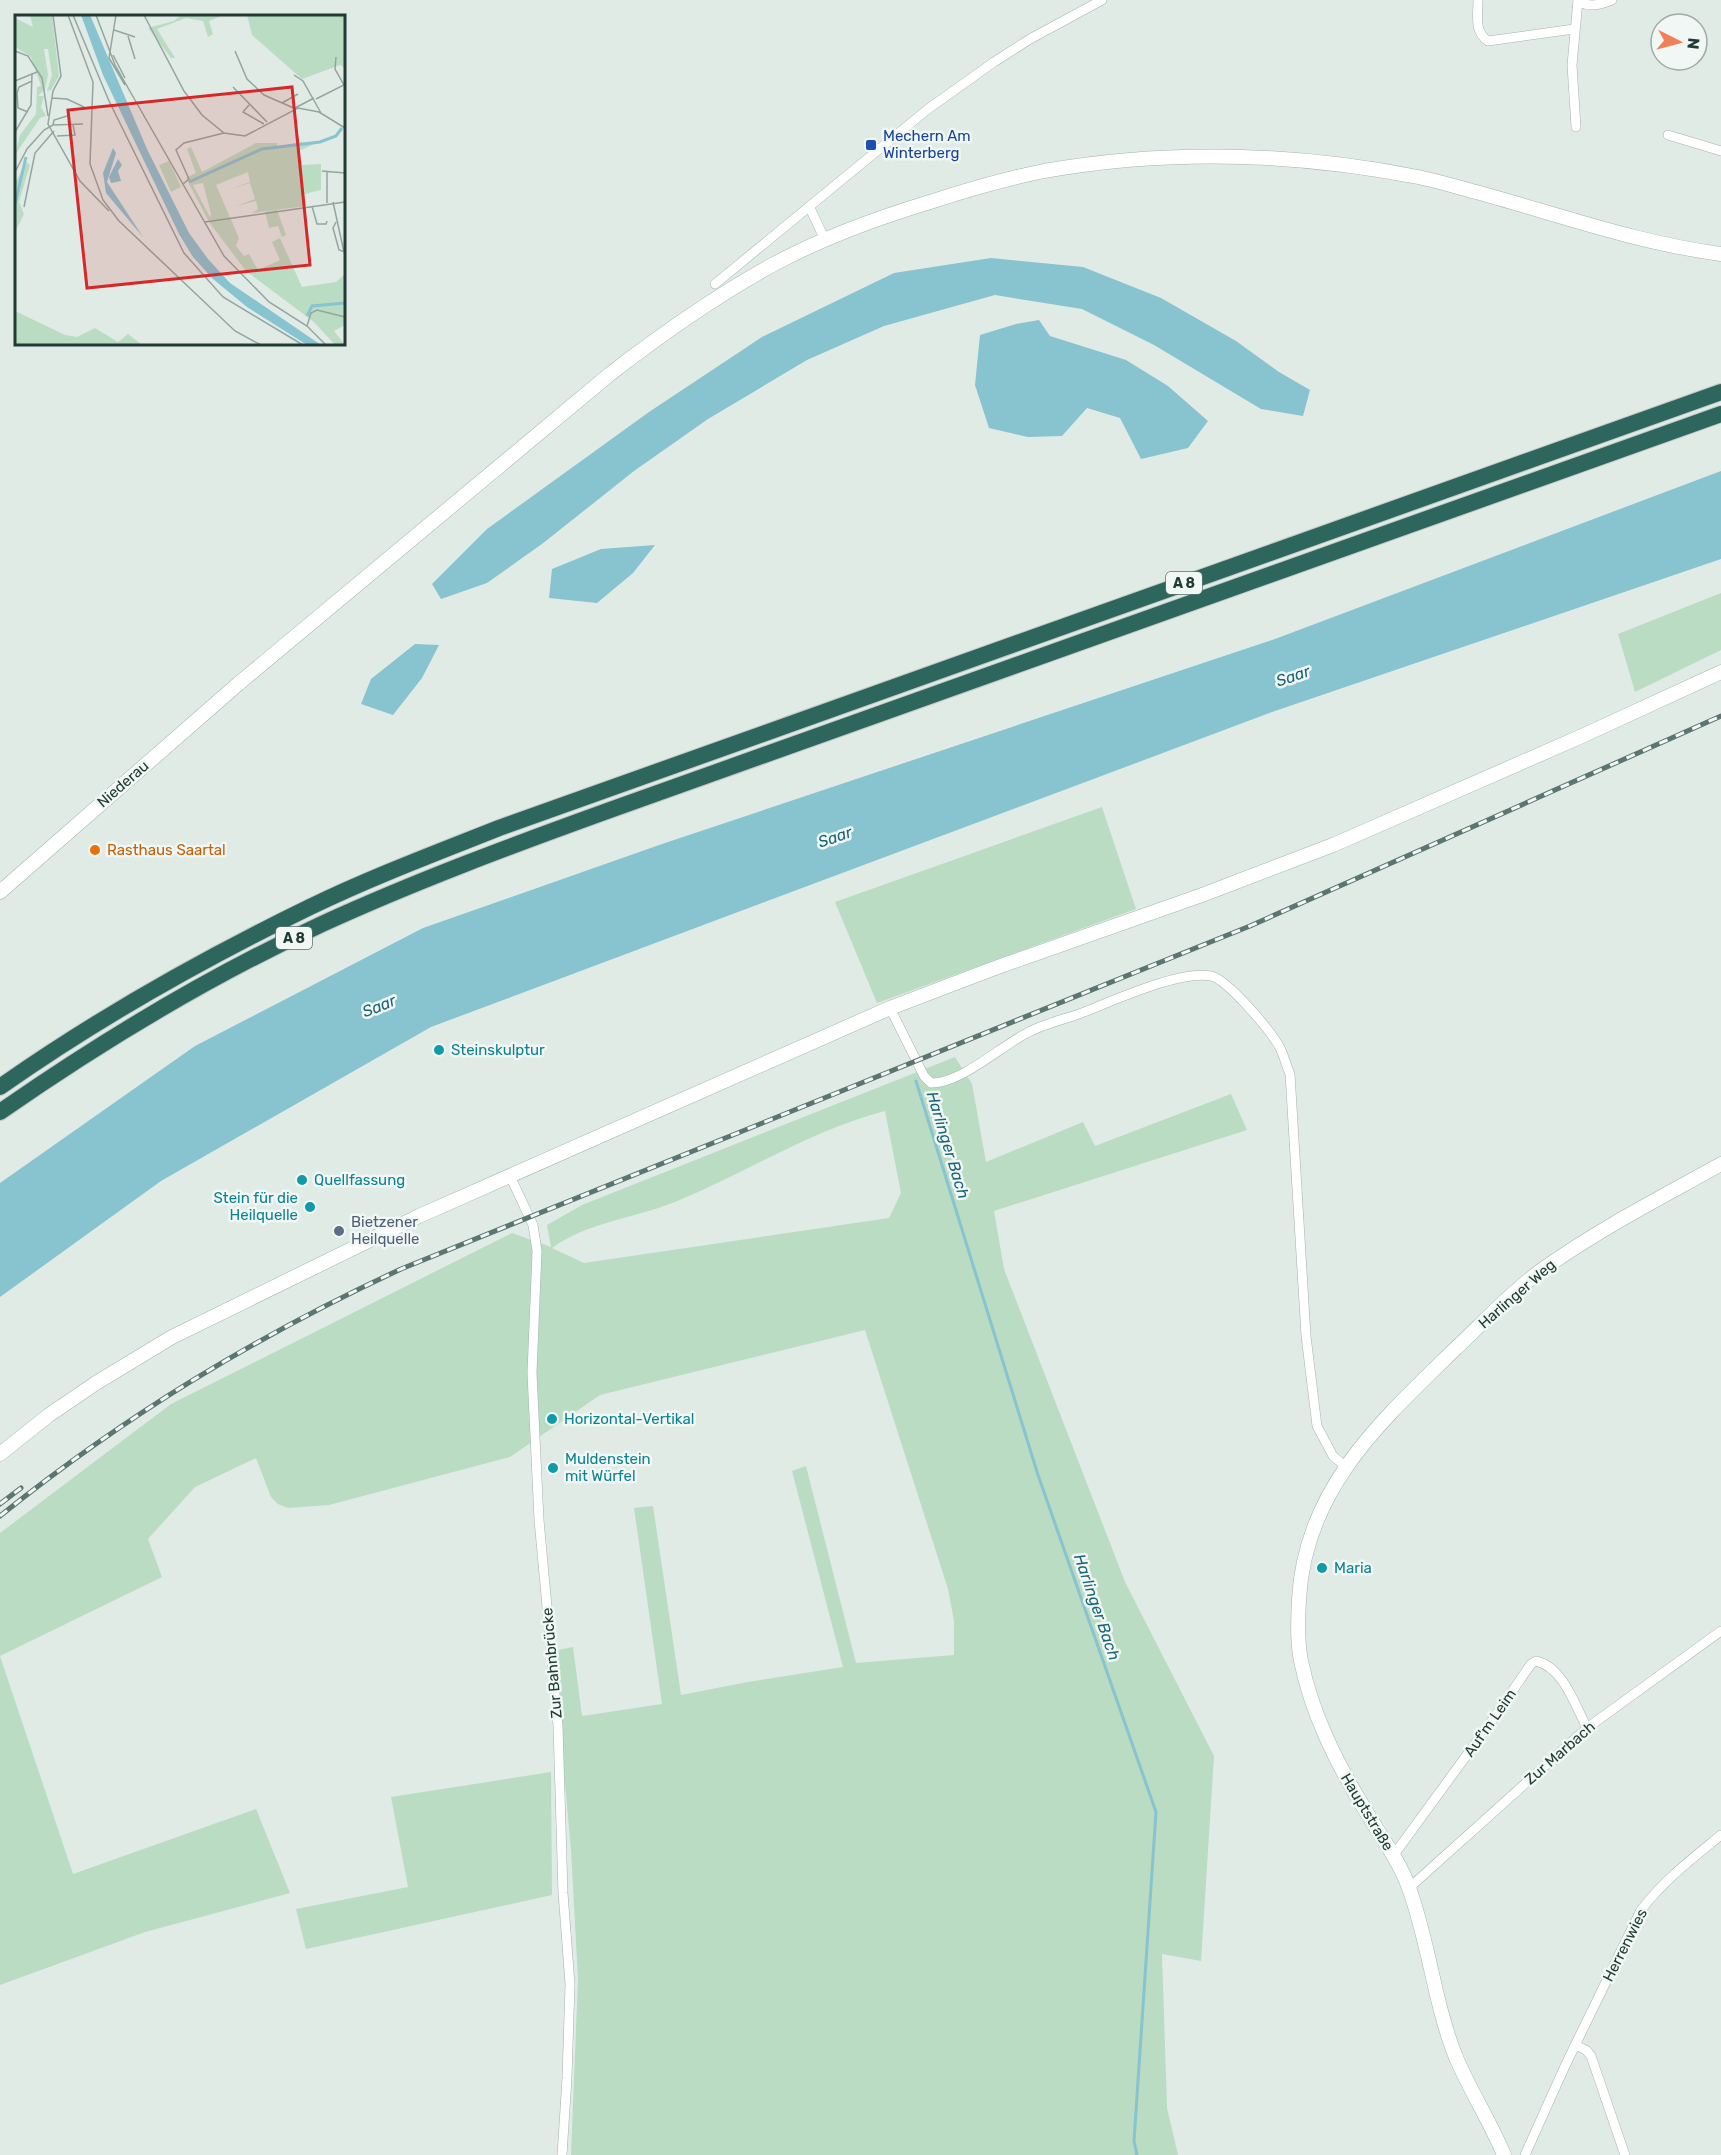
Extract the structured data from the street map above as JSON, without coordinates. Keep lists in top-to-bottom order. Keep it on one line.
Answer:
{"streets":{"highway":["A 8"],"main road":["Niederau","Harlinger Weg","Hauptstraße"],"street":["Zur Bahnbrücke","Auf'm Leim","Zur Marbach","Herrenwies"]},"crossings":[["Harlinger Weg","Hauptstraße"],["Auf'm Leim","Zur Marbach"],["Auf'm Leim","Hauptstraße"],["Zur Marbach","Hauptstraße"]],"water":["Saar","Harlinger Bach"],"places":{"transit":["Mechern Am Winterberg"],"other":["Rasthaus Saartal","Steinskulptur","Quellfassung","Stein für die Heilquelle","Bietzener Heilquelle","Horizontal-Vertikal","Muldenstein mit Würfel","Maria"]},"north":"right"}
